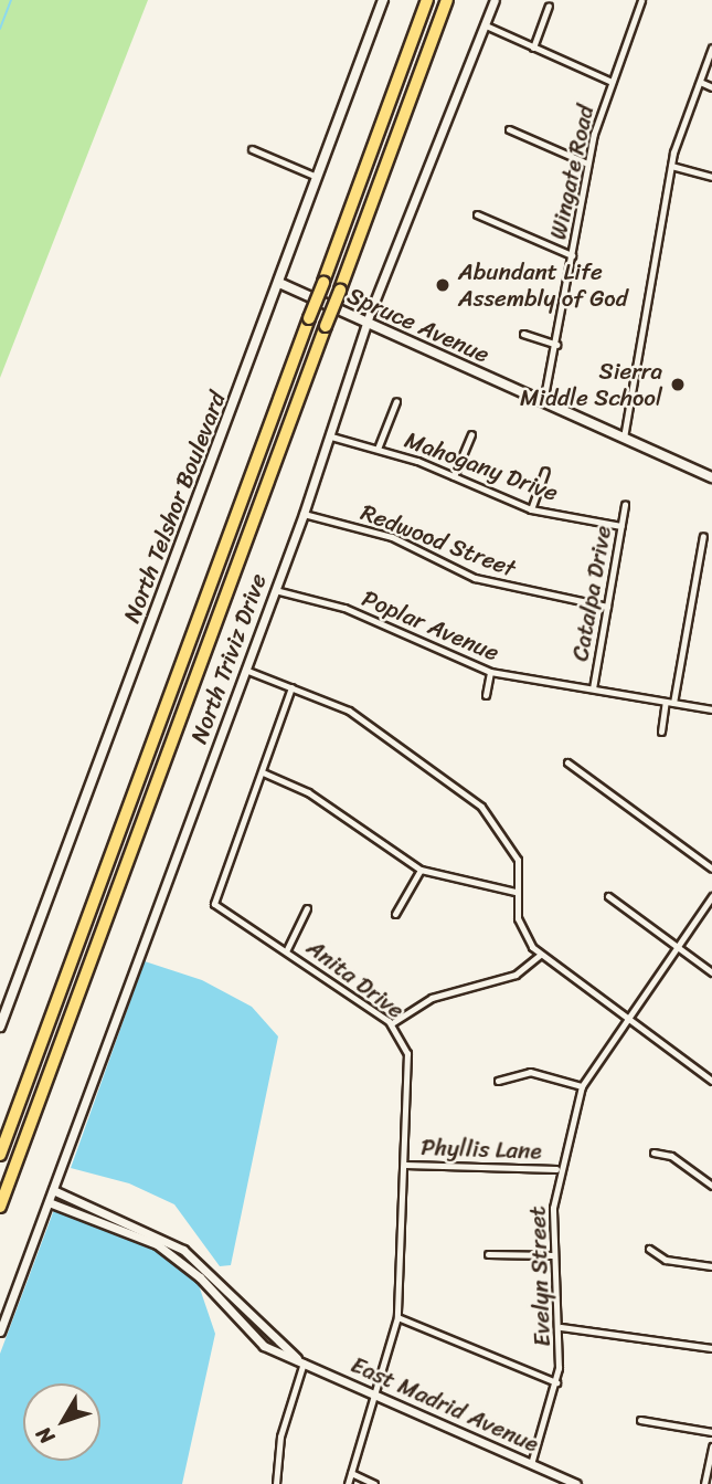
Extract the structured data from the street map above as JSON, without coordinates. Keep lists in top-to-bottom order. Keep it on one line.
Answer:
{"streets":{"main road":["Spruce Avenue","North Telshor Boulevard"],"street":["Wingate Road","Mahogany Drive","Redwood Street","Catalpa Drive","Poplar Avenue","North Triviz Drive","Anita Drive","Phyllis Lane","Evelyn Street","East Madrid Avenue"]},"crossings":[["Wingate Road","Spruce Avenue"],["Spruce Avenue","North Telshor Boulevard"],["Spruce Avenue","North Triviz Drive"],["Mahogany Drive","Catalpa Drive"],["Mahogany Drive","North Triviz Drive"],["Redwood Street","Catalpa Drive"],["Redwood Street","North Triviz Drive"],["Catalpa Drive","Poplar Avenue"],["Poplar Avenue","North Triviz Drive"],["North Triviz Drive","East Madrid Avenue"],["Anita Drive","Phyllis Lane"],["Anita Drive","East Madrid Avenue"],["Phyllis Lane","Evelyn Street"],["Evelyn Street","East Madrid Avenue"]],"places":["Abundant Life Assembly of God","Sierra Middle School"],"north":"bottom left"}
